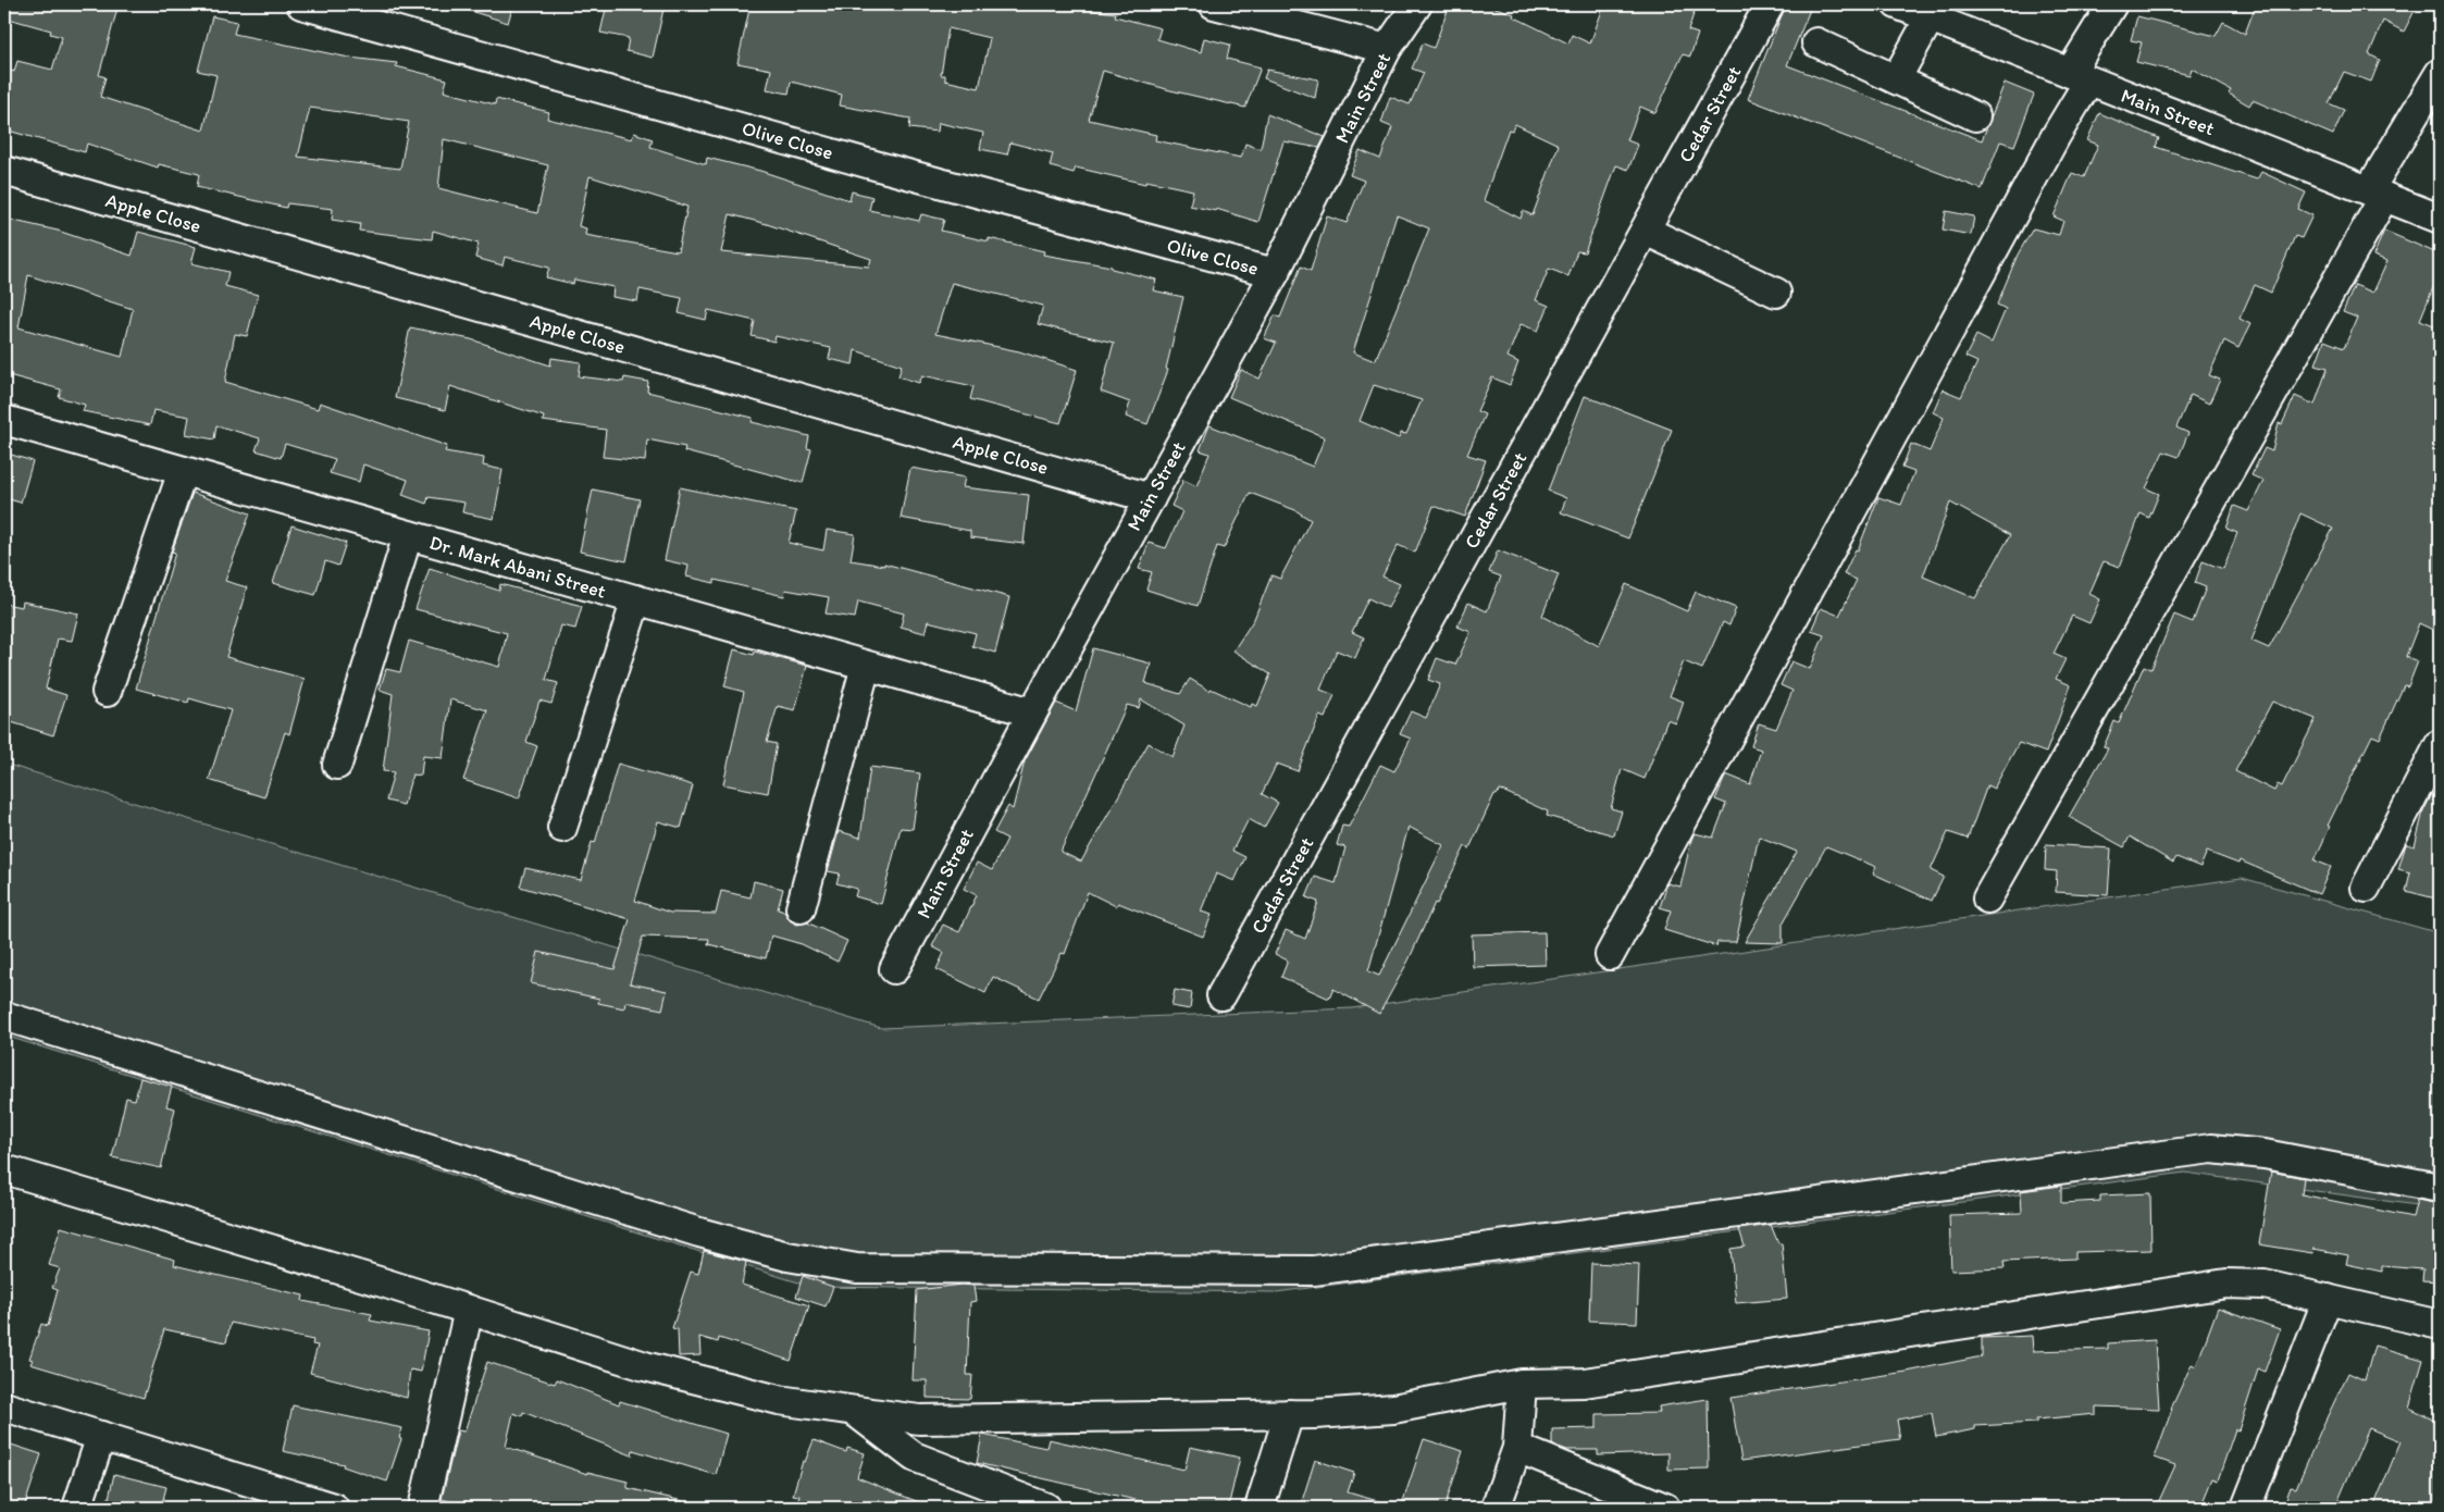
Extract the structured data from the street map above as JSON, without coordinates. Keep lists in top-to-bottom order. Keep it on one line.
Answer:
{"streets":{"street":["Main Street","Cedar Street","Olive Close","Apple Close","Dr. Mark Abani Street"]},"crossings":[["Main Street","Olive Close"],["Main Street","Apple Close"],["Main Street","Dr. Mark Abani Street"]]}
